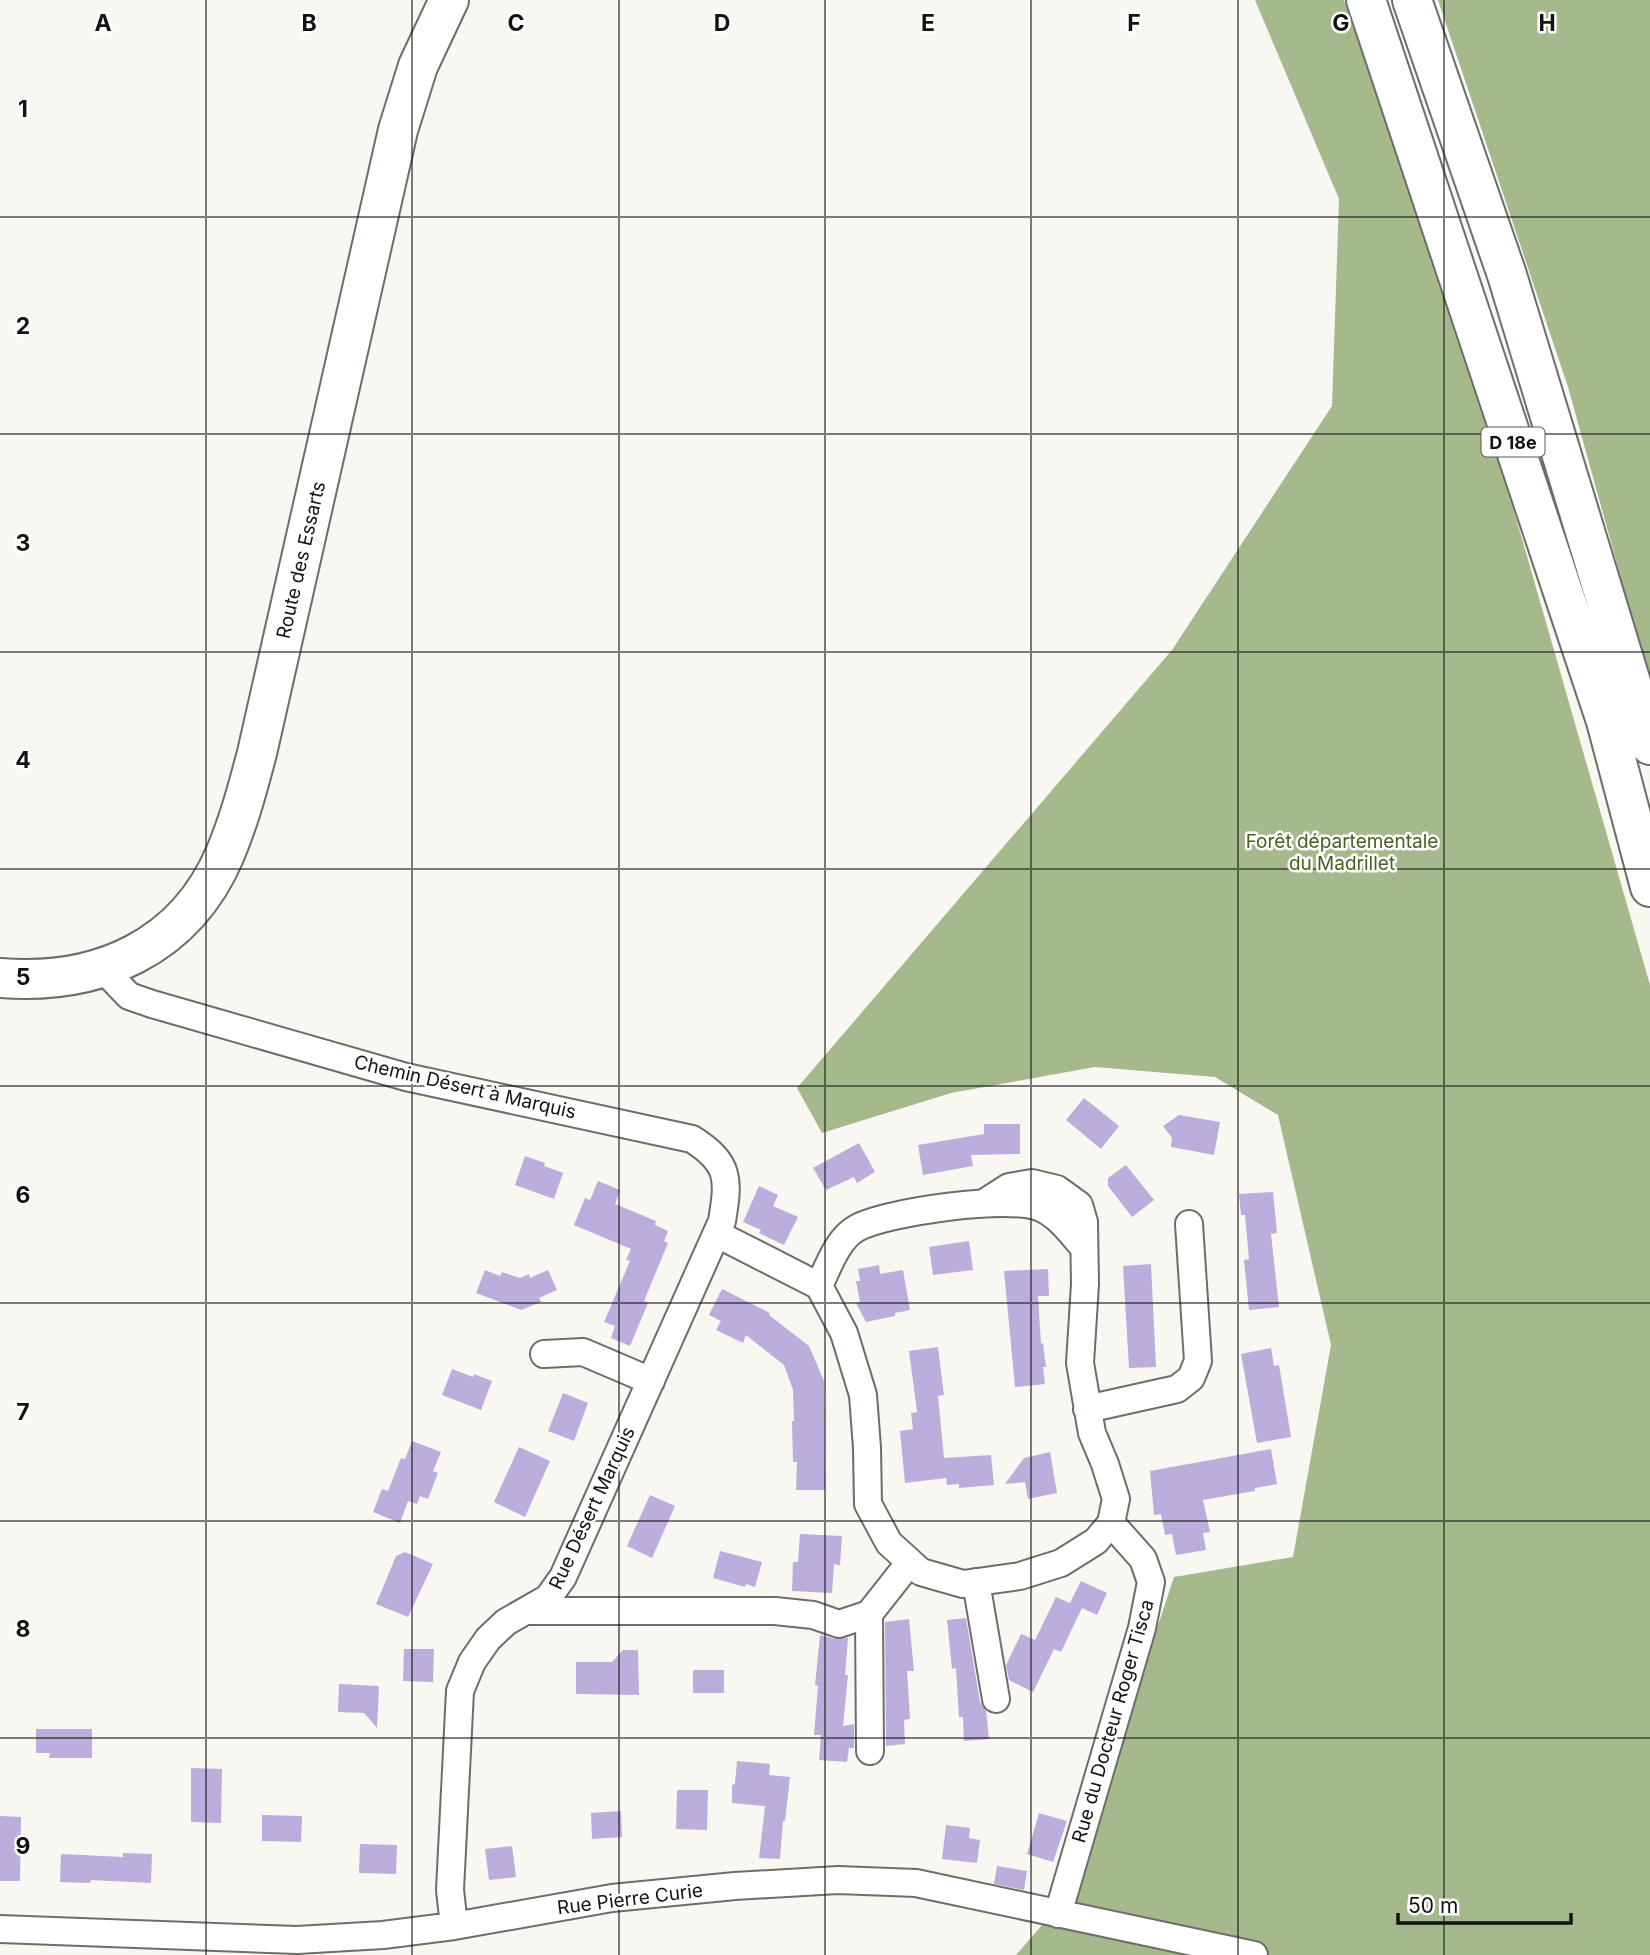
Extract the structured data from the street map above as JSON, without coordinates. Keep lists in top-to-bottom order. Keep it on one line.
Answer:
{"streets":{"main road":["D 18e","Route des Essarts"],"street":["Chemin Désert à Marquis","Rue Désert Marquis","Rue du Docteur Roger Tisca","Rue Pierre Curie"]},"crossings":[["Route des Essarts","Chemin Désert à Marquis"],["Chemin Désert à Marquis","Rue Désert Marquis"],["Rue Désert Marquis","Rue Pierre Curie"],["Rue du Docteur Roger Tisca","Rue Pierre Curie"]],"parks":["Forêt départementale du Madrillet"],"scale_bar":"50 m","grid":{"columns":["A","B","C","D","E","F","G","H"],"rows":["1","2","3","4","5","6","7","8","9"]}}
